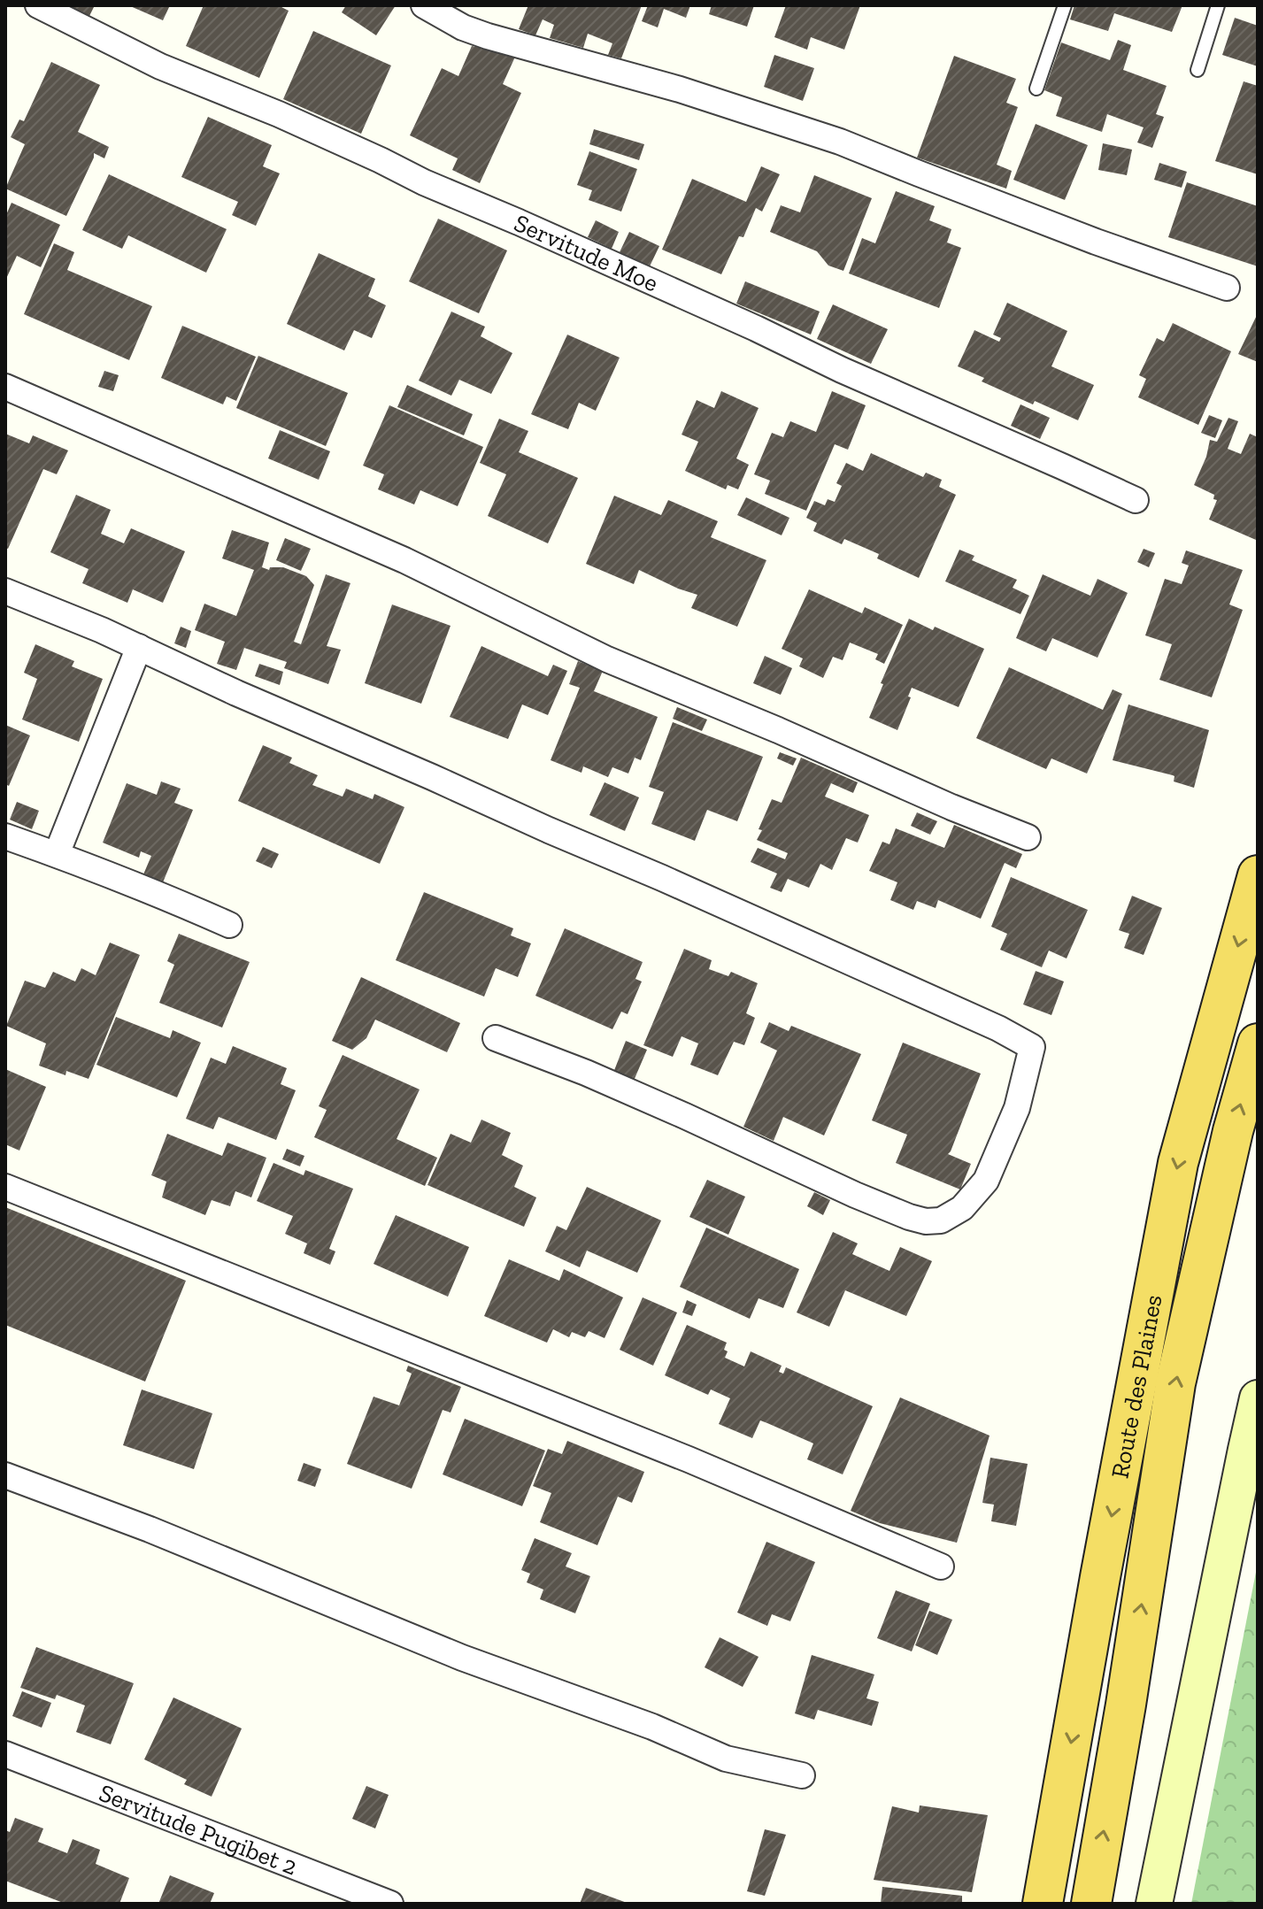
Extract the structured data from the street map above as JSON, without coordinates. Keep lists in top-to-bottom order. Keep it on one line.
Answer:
{"streets":{"highway":["Route des Plaines"],"street":["Servitude Moe","Servitude Pugibet 2"]}}
